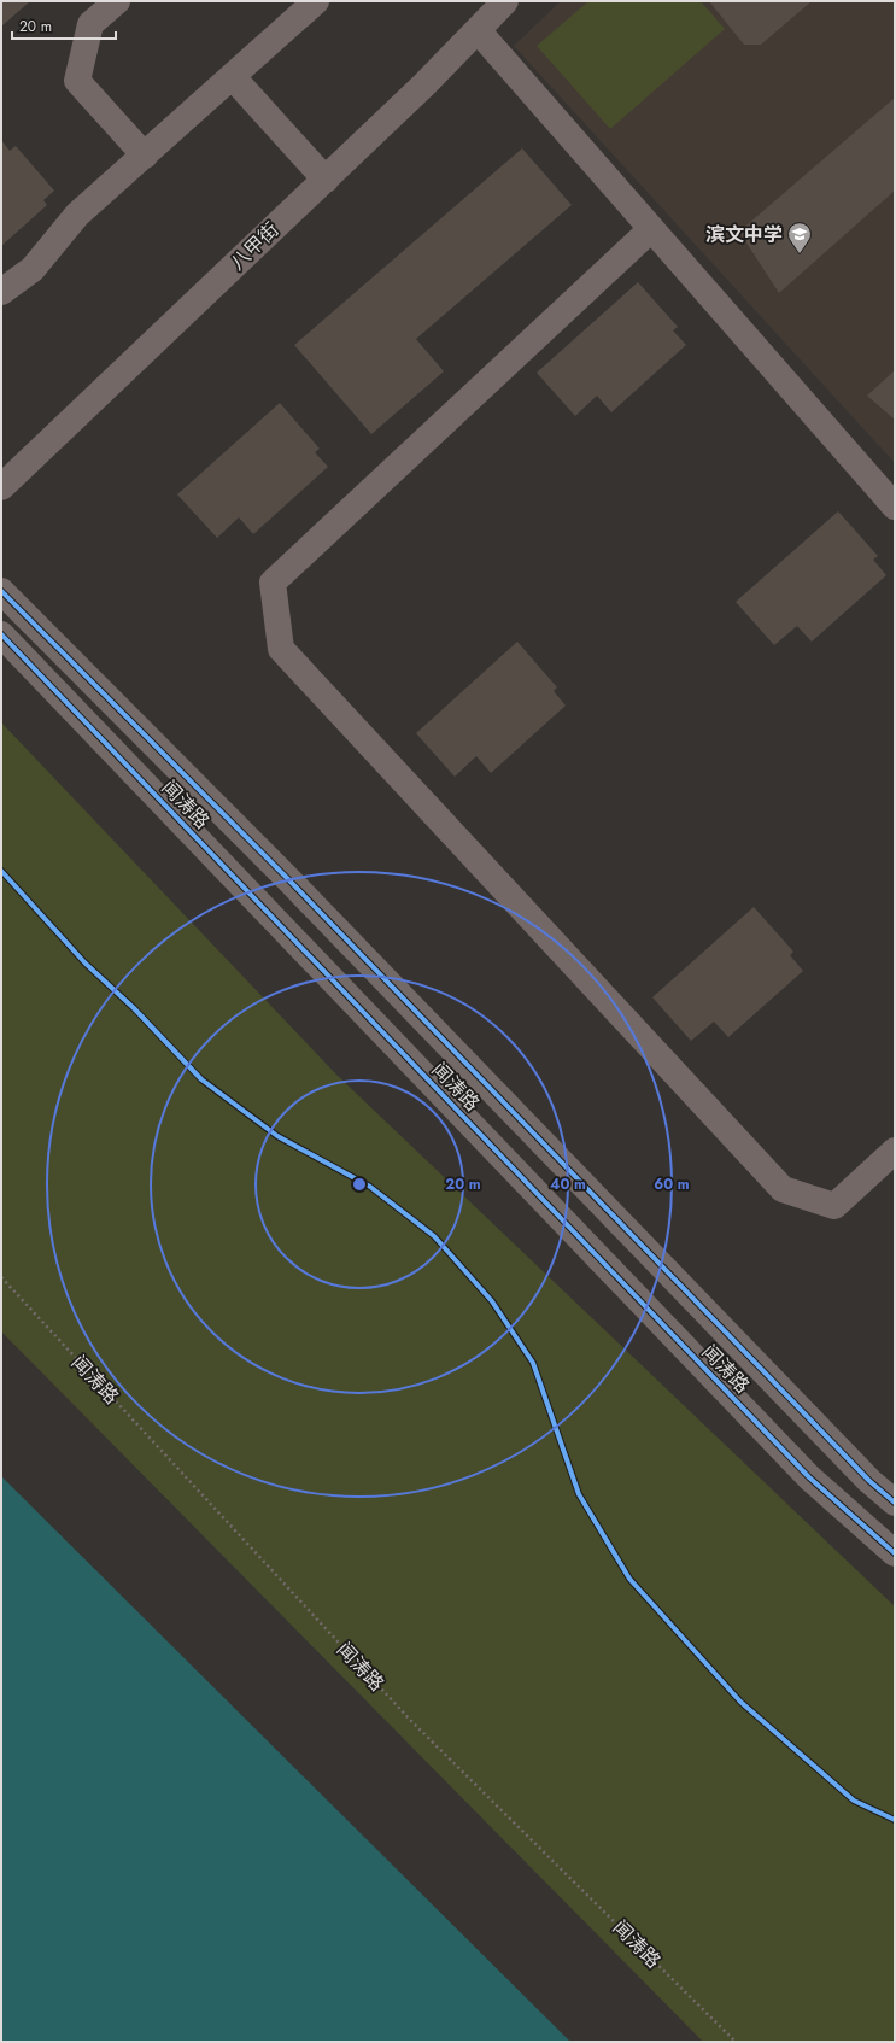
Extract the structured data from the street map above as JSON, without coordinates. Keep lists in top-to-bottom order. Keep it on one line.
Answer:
{"streets":{"main road":["闻涛路"],"street":["八甲街"]},"places":{"school or university":["滨文中学"]},"scale_bar":"20 m","rings":["20 m","40 m","60 m"]}
